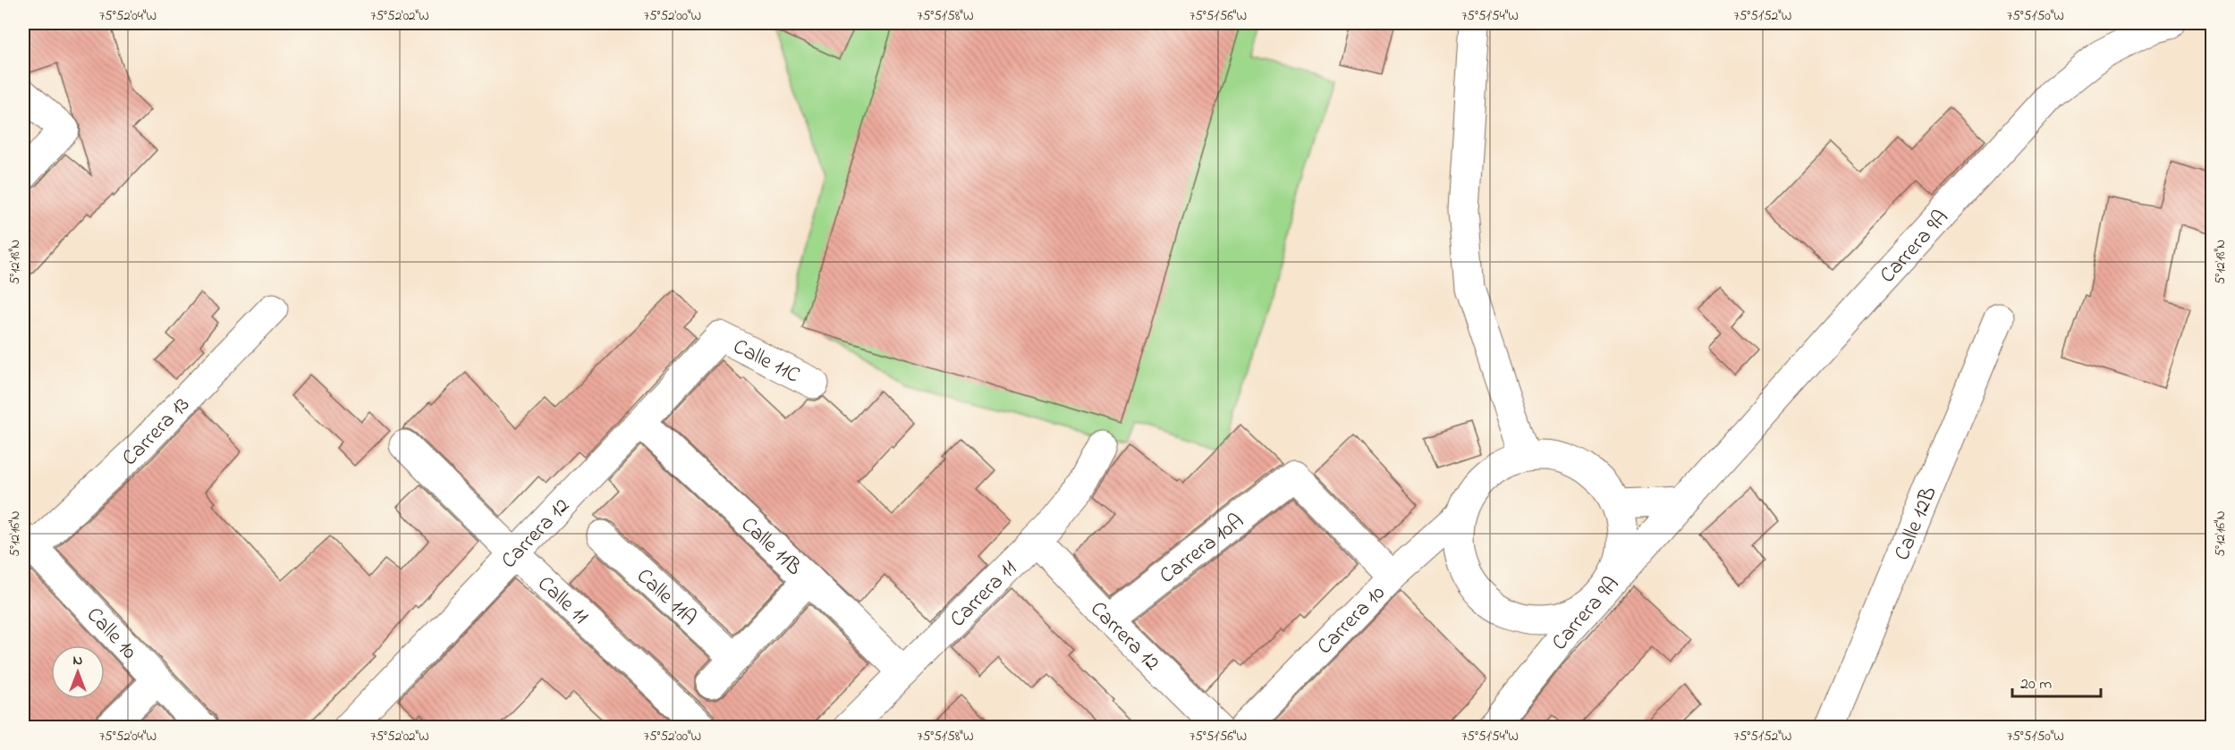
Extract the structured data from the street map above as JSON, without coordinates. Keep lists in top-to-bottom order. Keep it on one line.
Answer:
{"streets":{"street":["Carrera 9A","Calle 11C","Carrera 13","Calle 12B","Carrera 12","Calle 11B","Carrera 10A","Carrera 11","Calle 11A","Calle 11","Carrera 10","Calle 10"]},"crossings":[["Carrera 9A","Carrera 10"],["Calle 11C","Carrera 12"],["Carrera 13","Calle 10"],["Carrera 12","Calle 11B"],["Carrera 12","Carrera 10A"],["Carrera 12","Carrera 11"],["Carrera 12","Calle 11"],["Calle 11B","Carrera 11"],["Carrera 10A","Carrera 10"]],"scale_bar":"20 m","north":"top","coordinates":["75°52'04\"W","75°52'02\"W","75°52'00\"W","75°51'58\"W","75°51'56\"W","75°51'54\"W","75°51'52\"W","75°51'50\"W","5°12'18\"N","5°12'16\"N"]}
